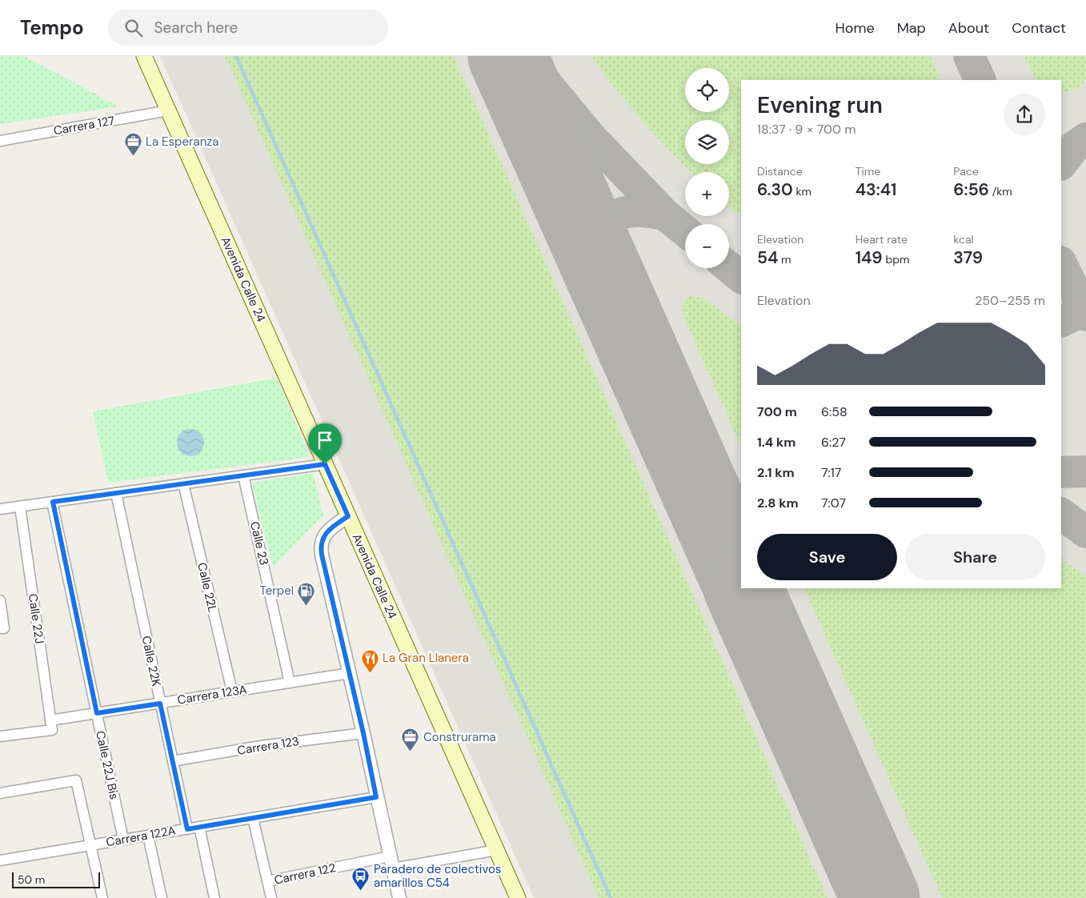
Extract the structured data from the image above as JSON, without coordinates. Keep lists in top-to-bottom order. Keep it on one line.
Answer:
{"streets":{"main road":["Avenida Calle 24"],"street":["Carrera 127","Calle 23","Calle 22L","Calle 22J","Calle 22K","Carrera 123A","Carrera 123","Calle 22J Bis","Carrera 122A","Carrera 122"]},"crossings":[["Carrera 127","Avenida Calle 24"],["Avenida Calle 24","Carrera 122"],["Calle 23","Carrera 123A"],["Calle 22L","Carrera 123A"],["Calle 22J","Carrera 123A"],["Calle 22K","Carrera 123A"],["Calle 22K","Carrera 123"],["Calle 22K","Carrera 122A"],["Carrera 123A","Calle 22J Bis"],["Calle 22J Bis","Carrera 122A"]],"places":{"office":["La Esperanza","Construrama"],"fuel station":["Terpel"],"restaurant":["La Gran Llanera"],"bus stop":["Paradero de colectivos amarillos C54"]},"scale_bar":"50 m","page":{"header":"Tempo","search":"Search here","nav":["Home","Map","About","Contact"],"map_buttons":["+","−"],"heading":["Evening run","18:37 · 9 × 700 m"],"stats":[["Distance","6.30 km"],["Time","43:41"],["Pace","6:56 /km"],["Elevation","54 m"],["Heart rate","149 bpm"],["kcal","379"]],"chart":["Elevation","250–255 m"],"list":[{"name":"700 m","note":"6:58"},{"name":"1.4 km","note":"6:27"},{"name":"2.1 km","note":"7:17"},{"name":"2.8 km","note":"7:07"}],"buttons":["Save","Share"],"scale":"50 m"}}
